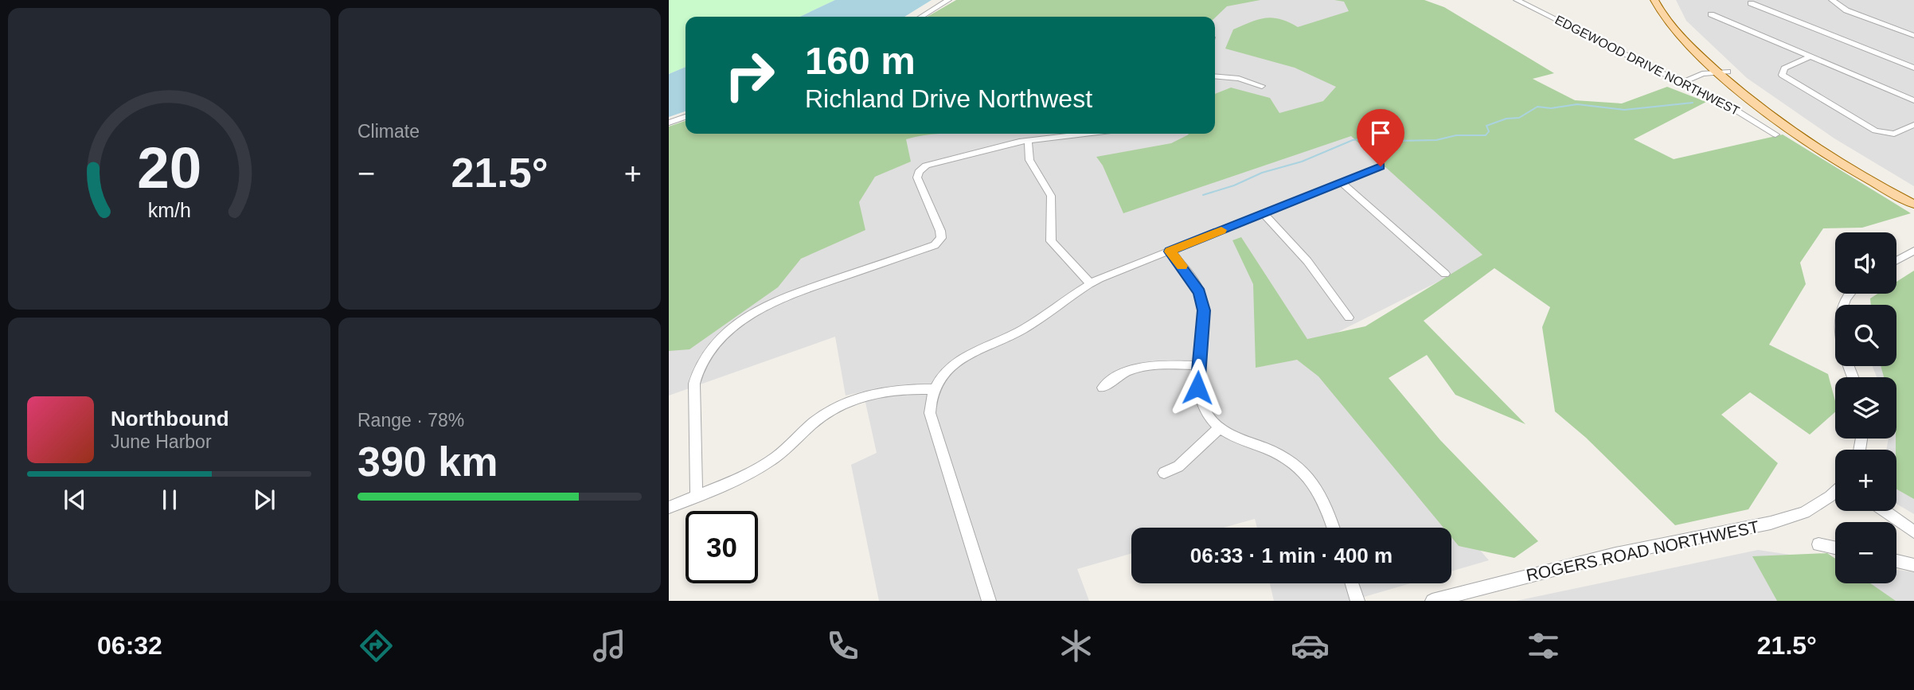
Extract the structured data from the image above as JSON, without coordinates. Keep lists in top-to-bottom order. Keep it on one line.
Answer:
{"streets":{"street":["EDGEWOOD DRIVE NORTHWEST","ROGERS ROAD NORTHWEST"]},"page":{"tile":["Climate",["Range · 78%","390 km"]],"turn":["160 m","Richland Drive Northwest"],"heat":["−","21.5°","+"],"map_buttons":["+","−"],"song":["Northbound","June Harbor"],"limit":"30","trip":"06:33 · 1 min · 400 m","tabs":["06:32","21.5°"],"gauge":["20","km/h"]}}
